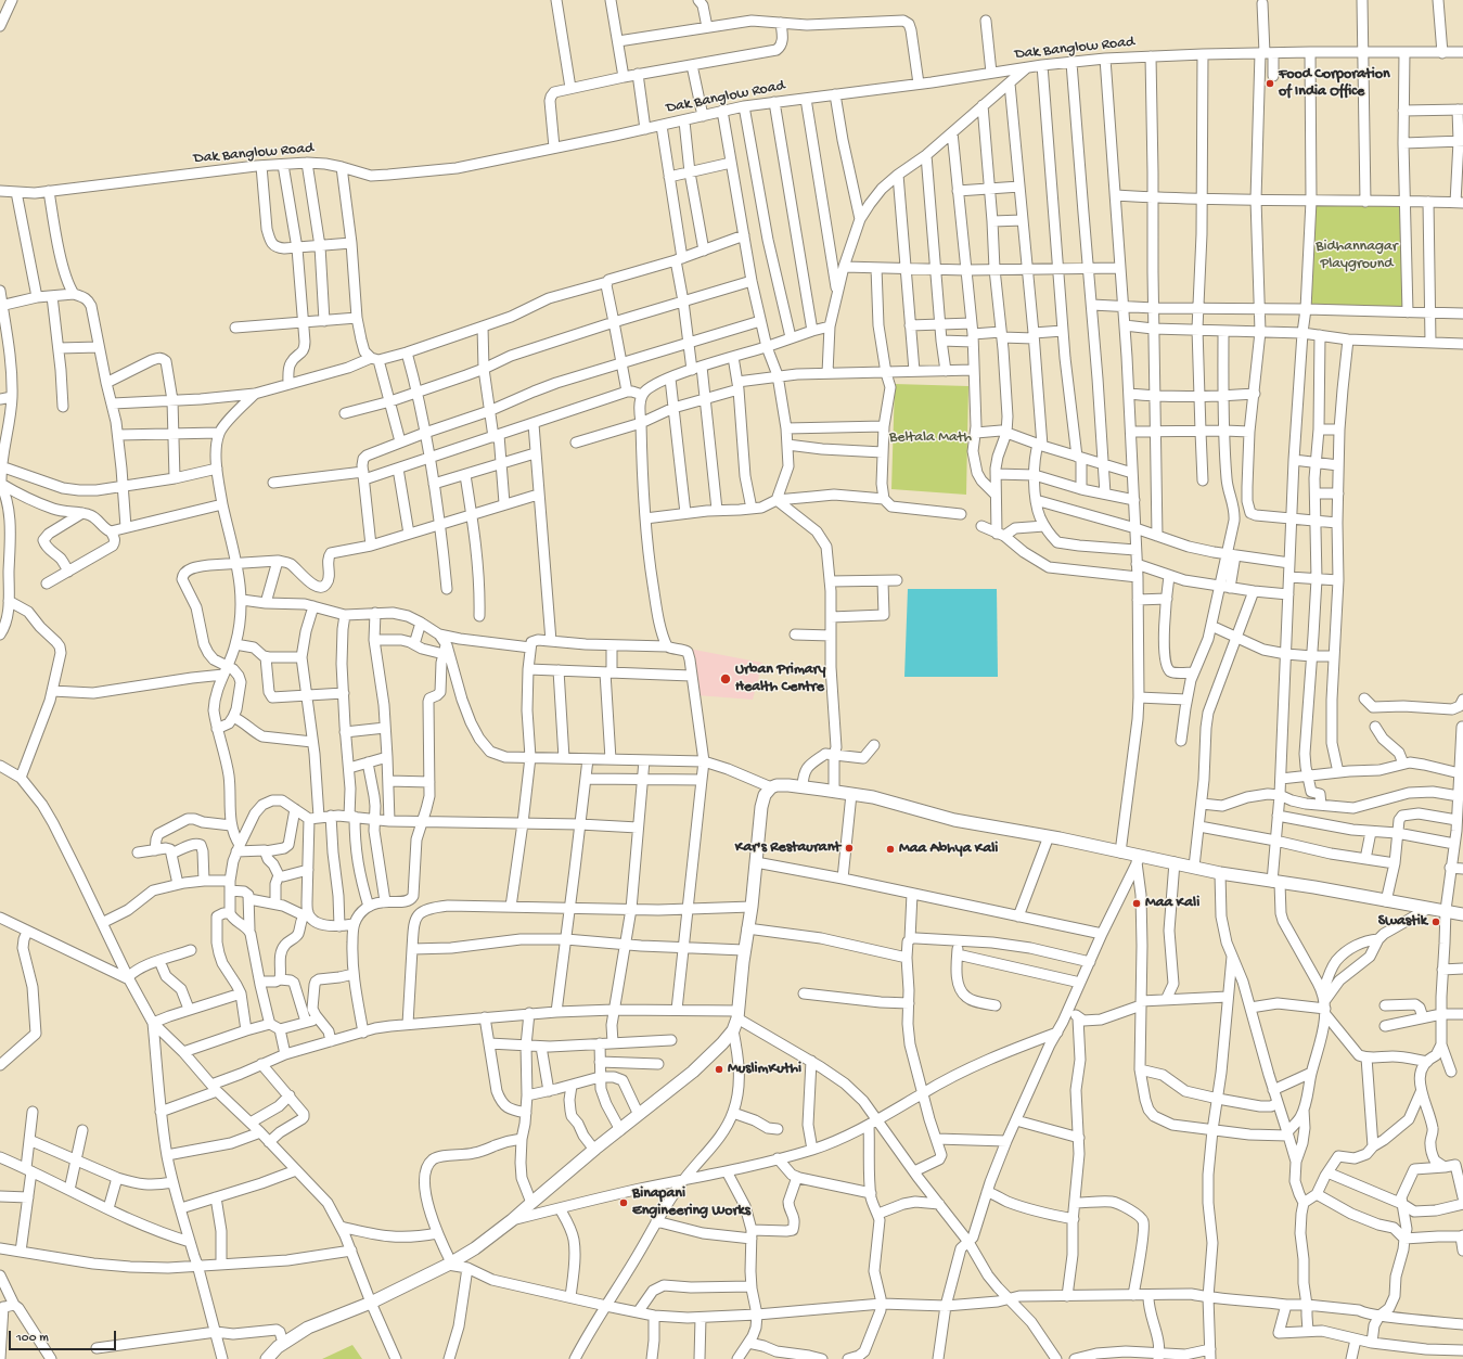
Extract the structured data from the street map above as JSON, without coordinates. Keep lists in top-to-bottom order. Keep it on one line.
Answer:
{"streets":{"street":["Dak Banglow Road"]},"parks":["Bidhannagar Playground","Beltala Math"],"places":["Food Corporation of India Office","Urban Primary Health Centre","Kar's Restaurant","Maa Abhya Kali","Maa Kali","Swastik","MuslimKuthi","Binapani Engineering Works"],"scale_bar":"100 m"}
